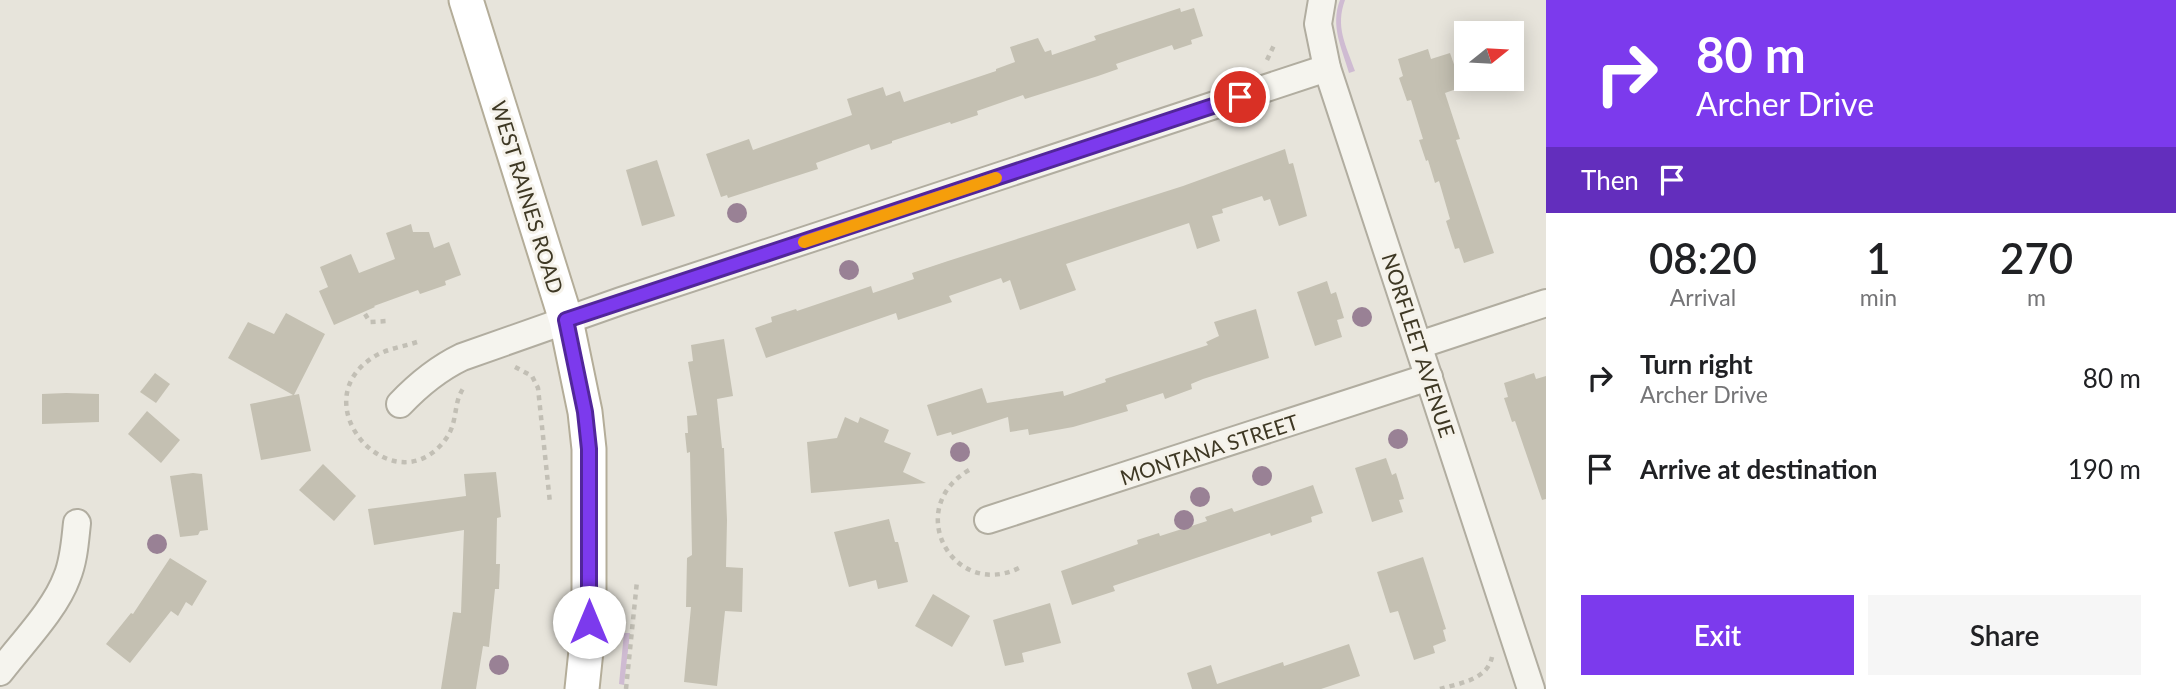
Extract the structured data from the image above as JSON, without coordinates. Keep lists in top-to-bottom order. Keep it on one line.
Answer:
{"streets":{"main road":["WEST RAINES ROAD"],"street":["NORFLEET AVENUE","MONTANA STREET"]},"crossings":[["NORFLEET AVENUE","MONTANA STREET"]],"north":"right","page":{"turn":["80 m","Archer Drive"],"then":"Then","eta":["08:20","Arrival","1","min","270","m"],"list":[{"name":"Turn right","note":"Archer Drive","value":"80 m"},{"name":"Arrive at destination","value":"190 m"}],"buttons":["Exit","Share"]}}
